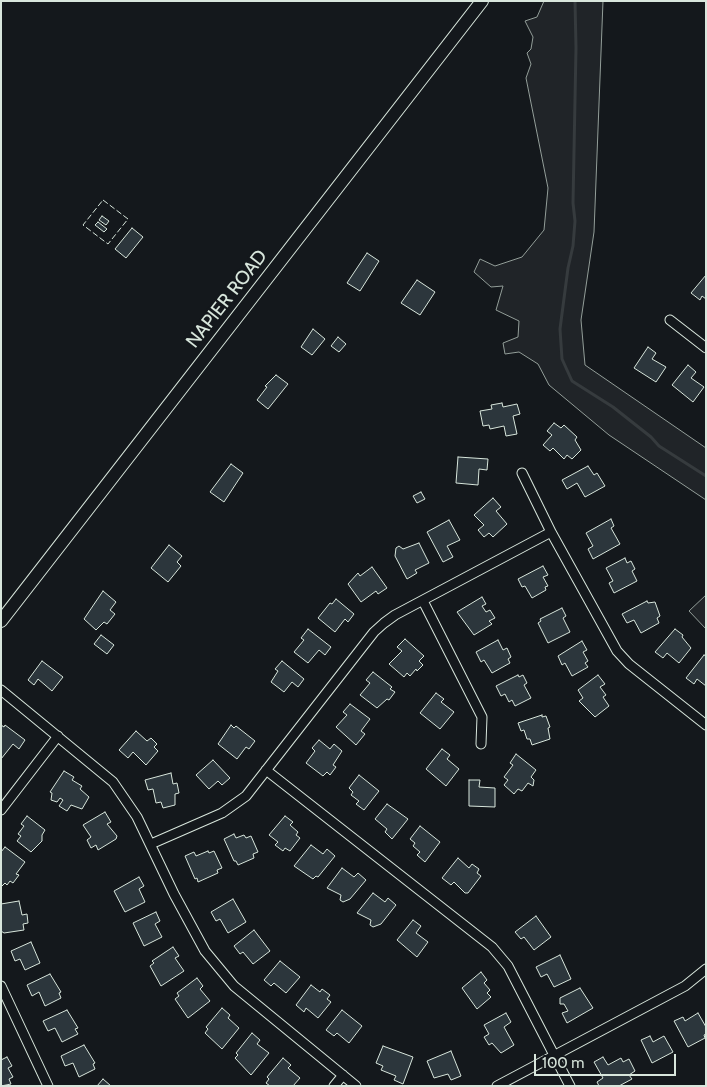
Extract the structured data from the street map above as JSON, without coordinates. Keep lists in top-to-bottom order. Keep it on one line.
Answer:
{"streets":{"street":["NAPIER ROAD"]},"scale_bar":"100 m"}
